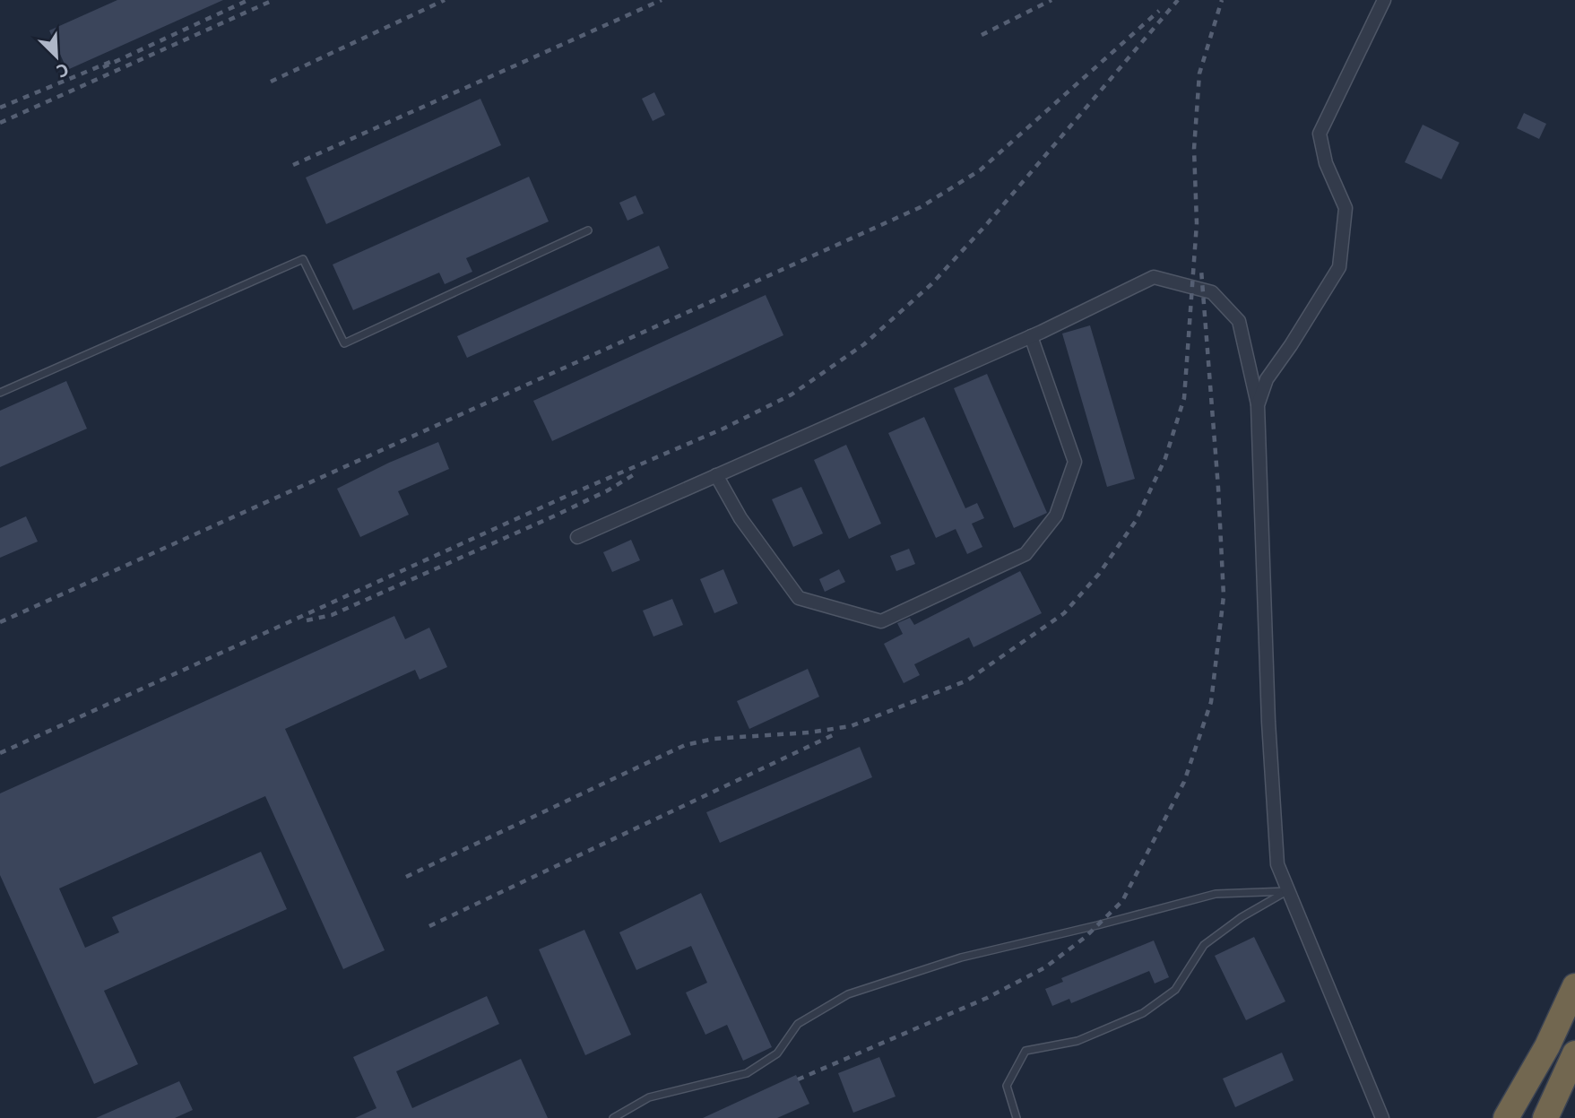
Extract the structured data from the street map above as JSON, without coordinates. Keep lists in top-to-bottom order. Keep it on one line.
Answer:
{"north":"bottom right"}
